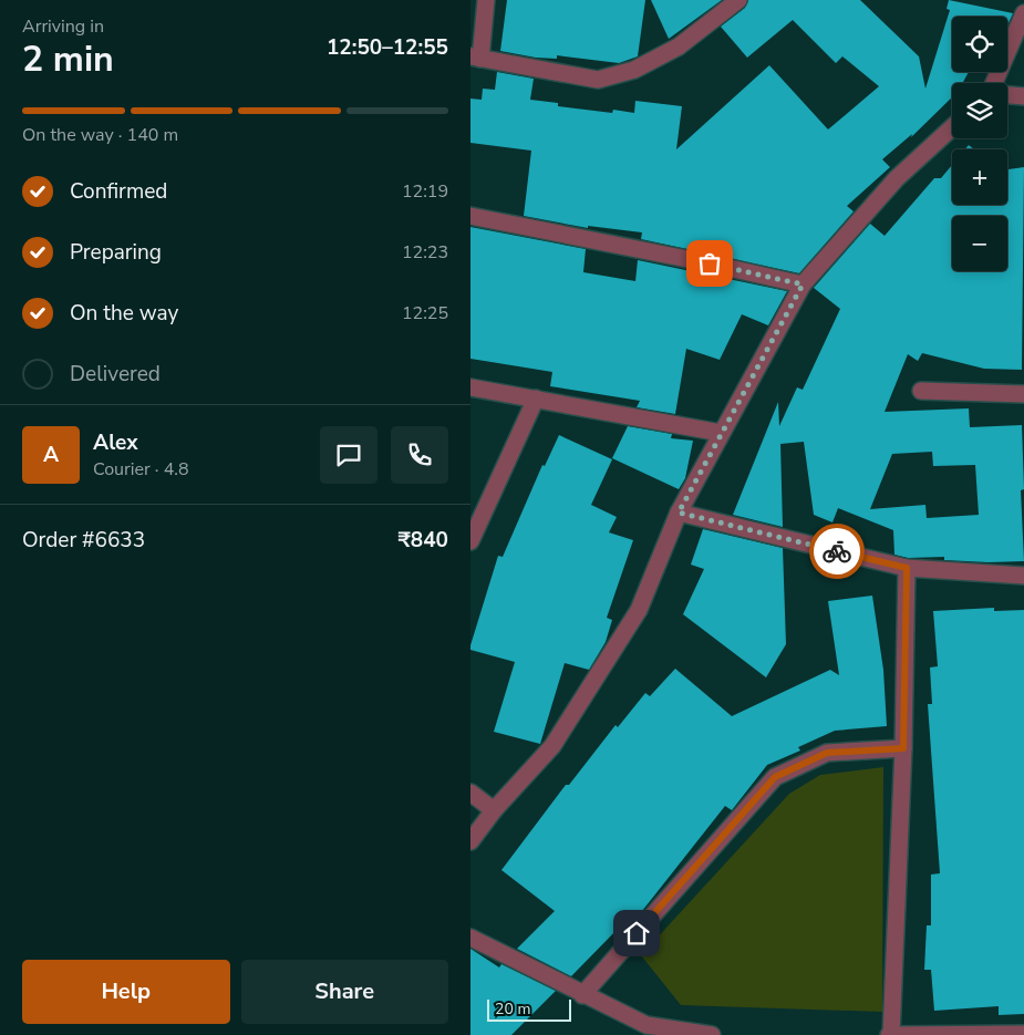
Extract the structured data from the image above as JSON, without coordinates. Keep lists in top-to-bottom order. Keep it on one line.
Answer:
{"scale_bar":"20 m","page":{"heading":["2 min","Arriving in","12:50–12:55"],"panel":["Alex","Courier · 4.8","Order #6633","₹840"],"map_buttons":["+","−"],"bar":"On the way · 140 m","list":[["Confirmed","12:19"],["Preparing","12:23"],["On the way","12:25"],"Delivered"],"round":"A","buttons":["Help","Share"],"scale":"20 m"}}
